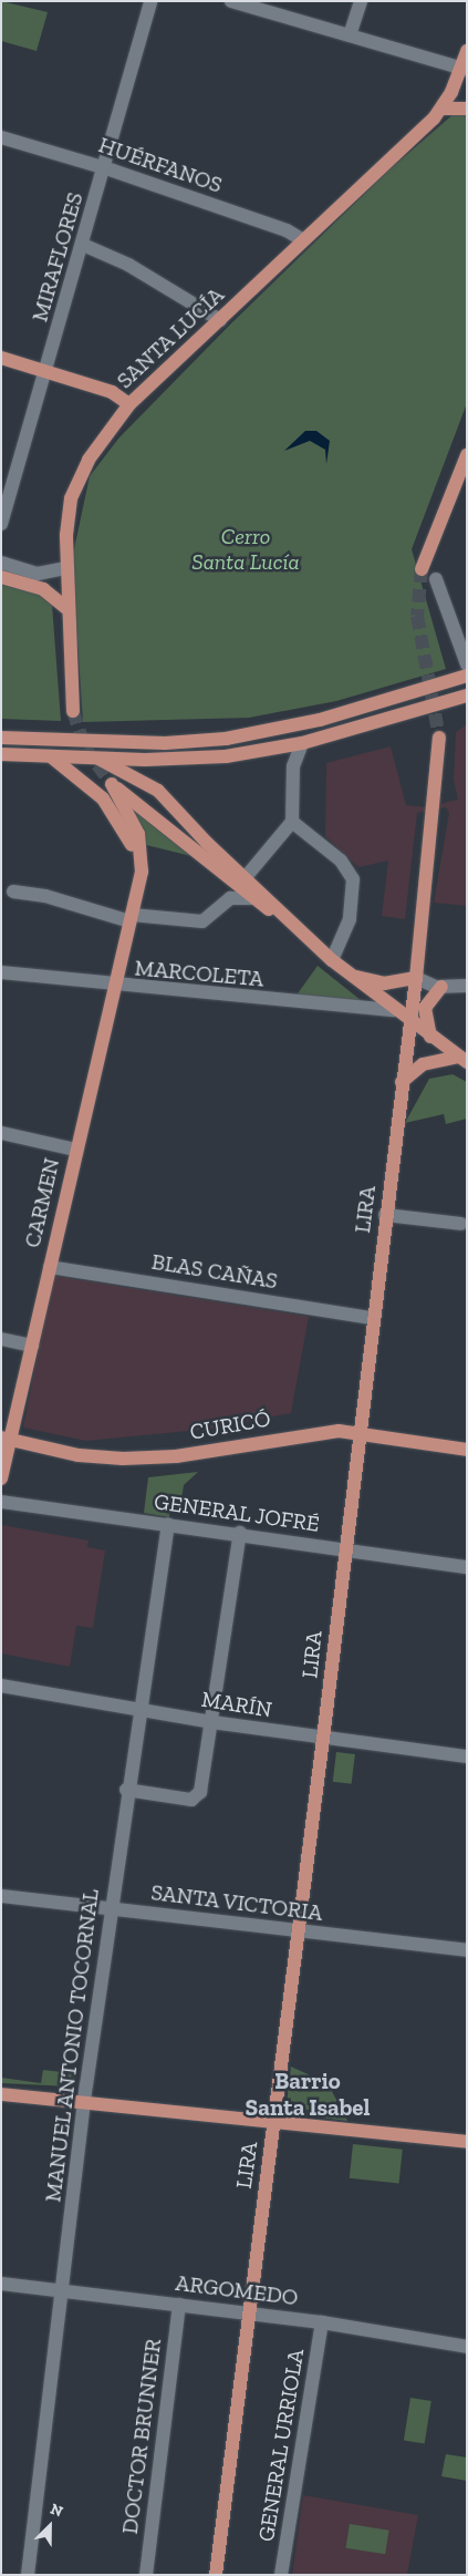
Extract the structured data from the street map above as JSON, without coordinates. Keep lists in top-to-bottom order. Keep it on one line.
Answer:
{"streets":{"main road":["SANTA LUCÍA","CARMEN","LIRA","CURICÓ"],"street":["HUÉRFANOS","MIRAFLORES","MARCOLETA","BLAS CAÑAS","GENERAL JOFRÉ","MARÍN","SANTA VICTORIA","MANUEL ANTONIO TOCORNAL","ARGOMEDO","DOCTOR BRUNNER","GENERAL URRIOLA"]},"crossings":[["HUÉRFANOS","MIRAFLORES"],["HUÉRFANOS","SANTA LUCÍA"],["MARCOLETA","CARMEN"],["CARMEN","BLAS CAÑAS"],["CARMEN","CURICÓ"],["LIRA","BLAS CAÑAS"],["LIRA","CURICÓ"],["LIRA","GENERAL JOFRÉ"],["LIRA","MARÍN"],["LIRA","SANTA VICTORIA"],["LIRA","ARGOMEDO"],["GENERAL JOFRÉ","MANUEL ANTONIO TOCORNAL"],["MARÍN","MANUEL ANTONIO TOCORNAL"],["SANTA VICTORIA","MANUEL ANTONIO TOCORNAL"],["MANUEL ANTONIO TOCORNAL","ARGOMEDO"],["ARGOMEDO","DOCTOR BRUNNER"],["ARGOMEDO","GENERAL URRIOLA"]],"districts":["Barrio Santa Isabel"],"parks":["Cerro Santa Lucía"],"north":"top right"}
